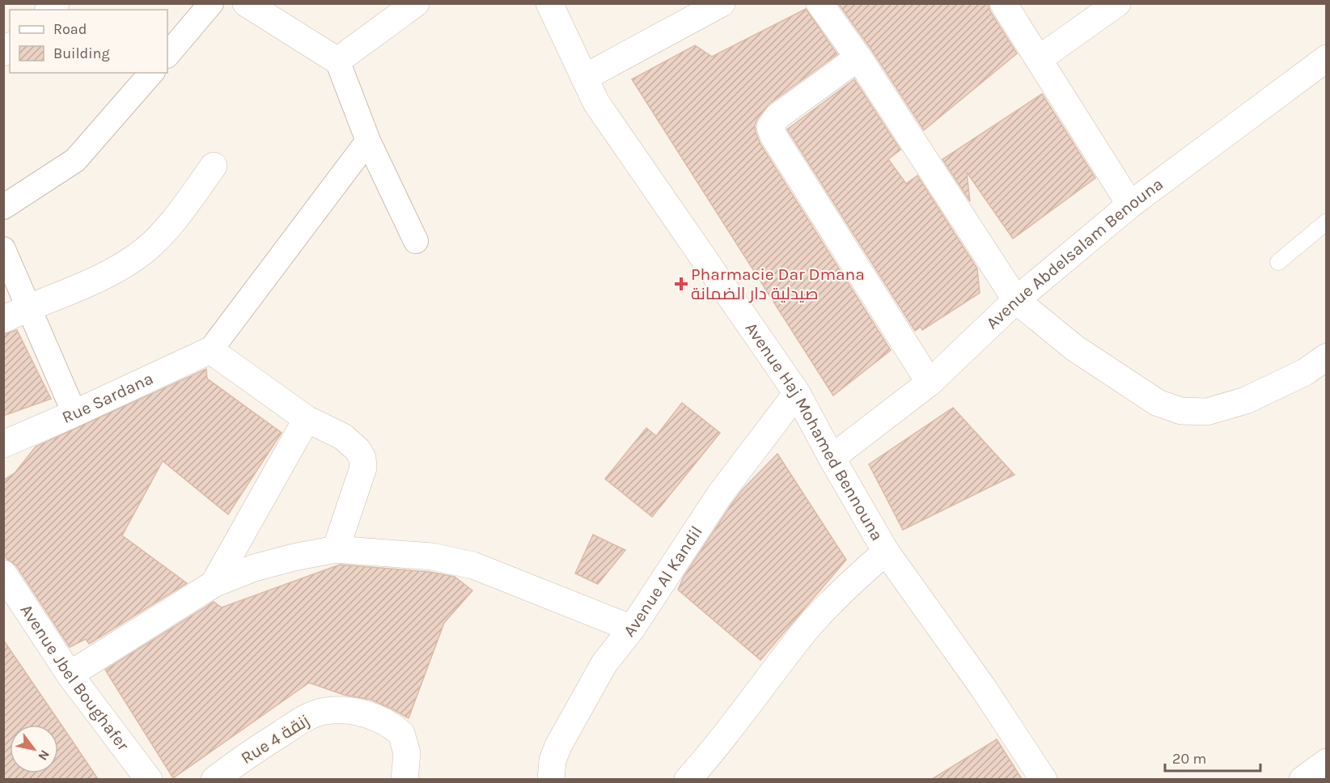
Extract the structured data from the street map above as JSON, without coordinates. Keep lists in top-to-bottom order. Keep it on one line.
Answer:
{"streets":{"street":["Avenue Abdelsalam Benouna","Rue Sardana","Avenue Haj Mohamed Bennouna","Avenue Al Kandil","Avenue Jbel Boughafer","Rue 4 زنقة"]},"crossings":[["Avenue Abdelsalam Benouna","Avenue Haj Mohamed Bennouna"],["Avenue Haj Mohamed Bennouna","Avenue Al Kandil"]],"places":{"health":["Pharmacie Dar Dmana صيدلية دار الضمانة"]},"legend":["Road","Building"],"scale_bar":"20 m","north":"bottom right"}
